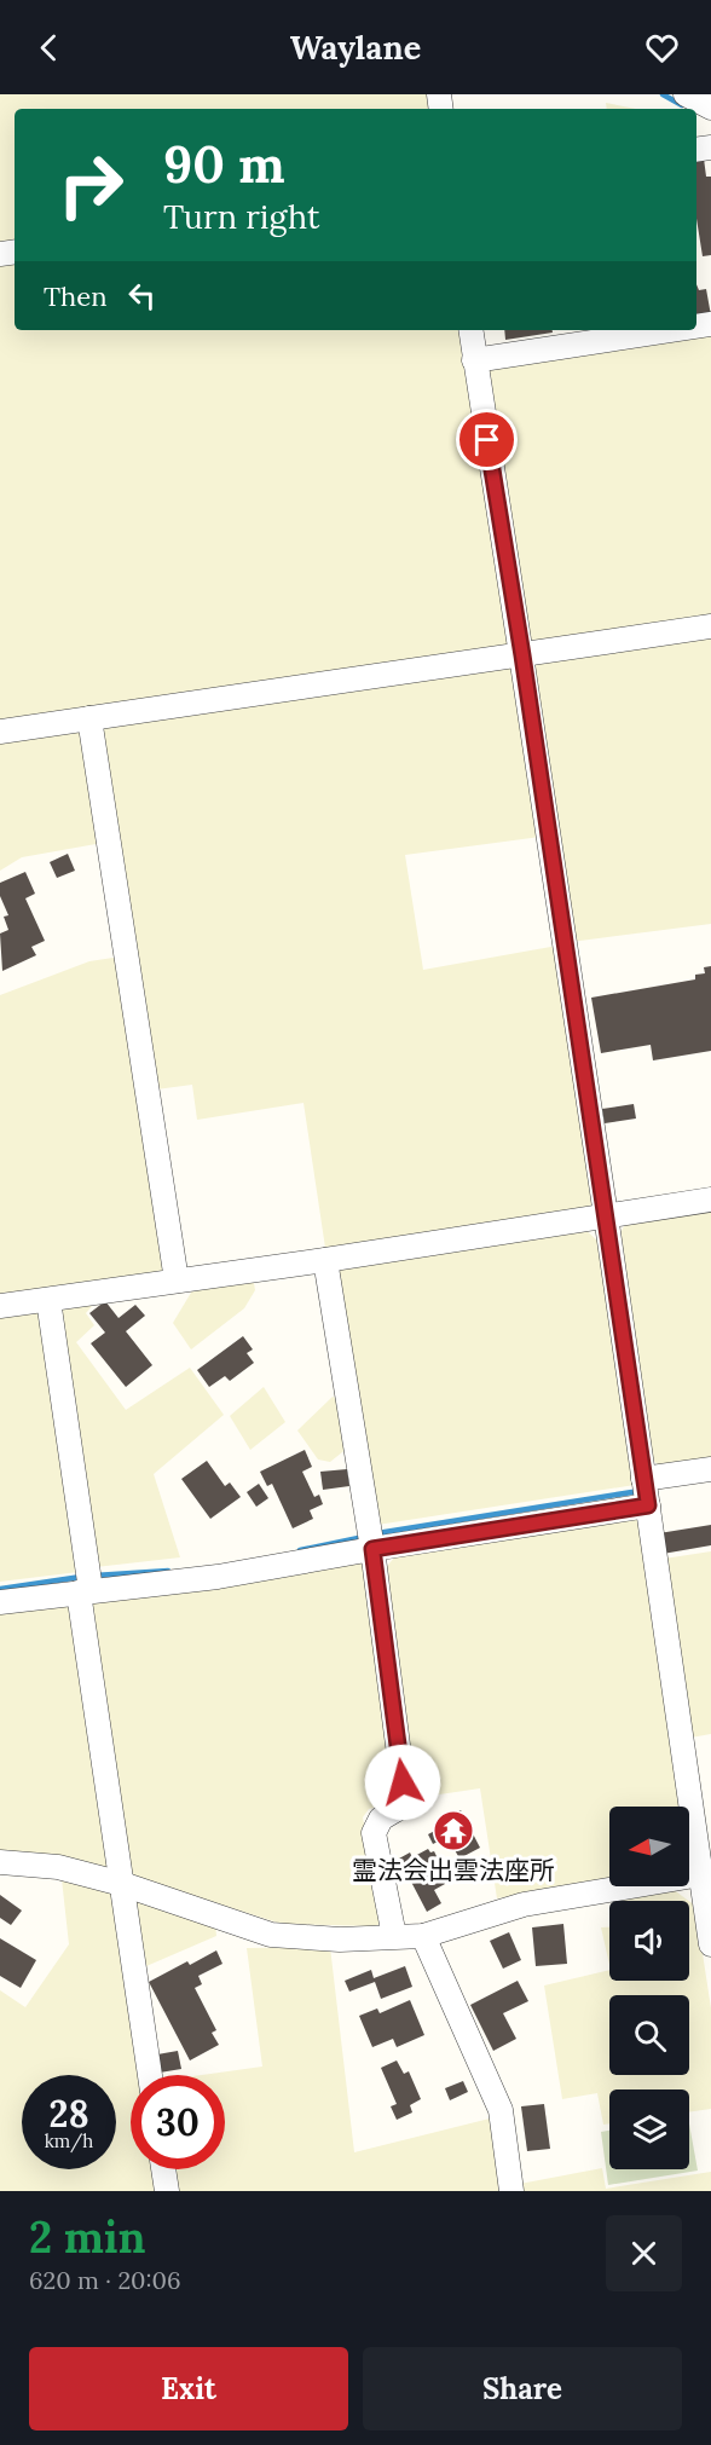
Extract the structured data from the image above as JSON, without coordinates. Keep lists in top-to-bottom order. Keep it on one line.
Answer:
{"places":{"temple":["霊法会出雲法座所"]},"north":"left","page":{"header":"Waylane","turn":["90 m","Turn right"],"then":"Then","speed":"28 km/h","limit":"30","heading":["2 min","620 m · 20:06"],"buttons":["Exit","Share"]}}
